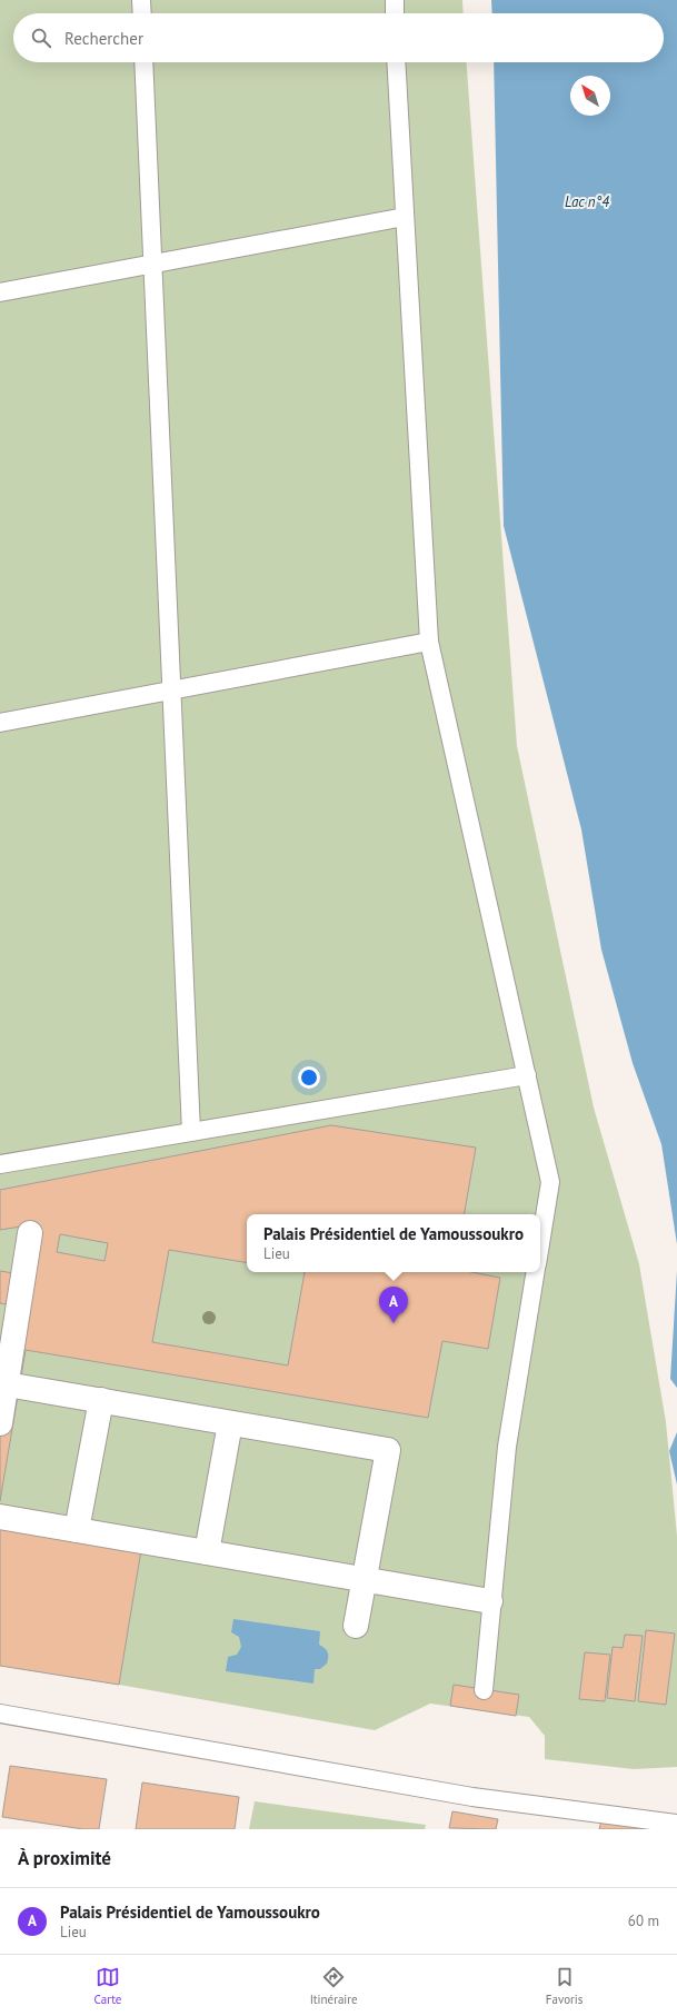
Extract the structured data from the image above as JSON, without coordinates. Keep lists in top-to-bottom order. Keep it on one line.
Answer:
{"water":["Lac n°4"],"north":"top left","page":{"search":"Rechercher","popup":["Palais Présidentiel de Yamoussoukro","Lieu"],"pins":"A","heading":"À proximité","list":[{"mark":"A","name":"Palais Présidentiel de Yamoussoukro","note":"Lieu","value":"60 m"}],"nav":["Carte","Itinéraire","Favoris"]}}
